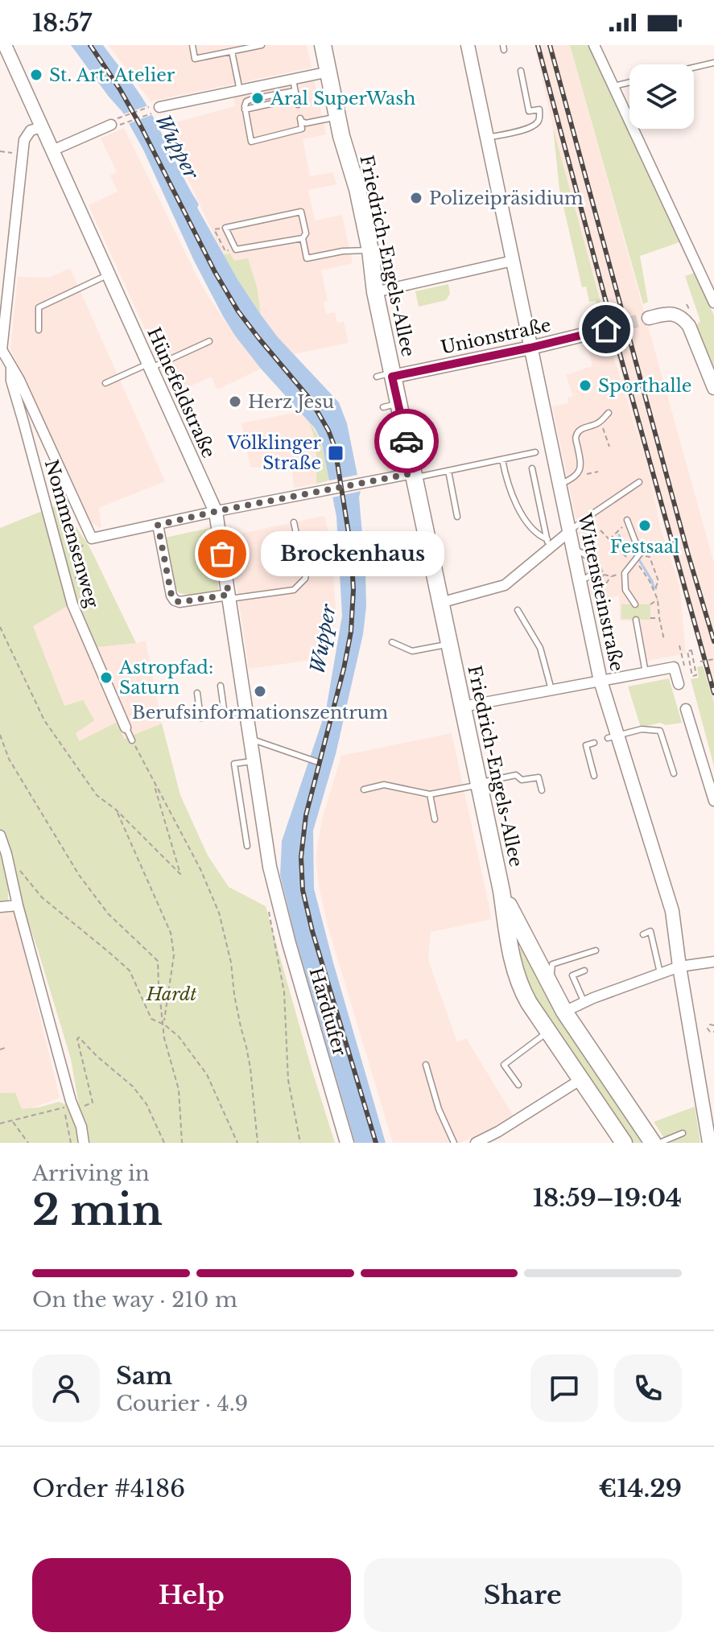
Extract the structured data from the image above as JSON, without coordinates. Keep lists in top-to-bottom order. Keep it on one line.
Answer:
{"streets":{"main road":["Friedrich-Engels-Allee"],"street":["Unionstraße","Hünefeldstraße","Nommensenweg","Wittensteinstraße","Hardtufer"]},"crossings":[["Friedrich-Engels-Allee","Unionstraße"],["Unionstraße","Wittensteinstraße"],["Hünefeldstraße","Hardtufer"]],"water":["Wupper"],"parks":["Hardt"],"places":{"other":["St. Art. Atelier","Aral SuperWash","Polizeipräsidium","Sporthalle","Herz Jesu","Festsaal","Brockenhaus","Astropfad: Saturn","Berufsinformationszentrum"],"transit":["Völklinger Straße"]},"page":{"status":"18:57","bubble":"Brockenhaus","heading":["2 min","Arriving in","18:59–19:04"],"panel":["Sam","Courier · 4.9","Order #4186","€14.29"],"bar":"On the way · 210 m","buttons":["Help","Share"]}}
